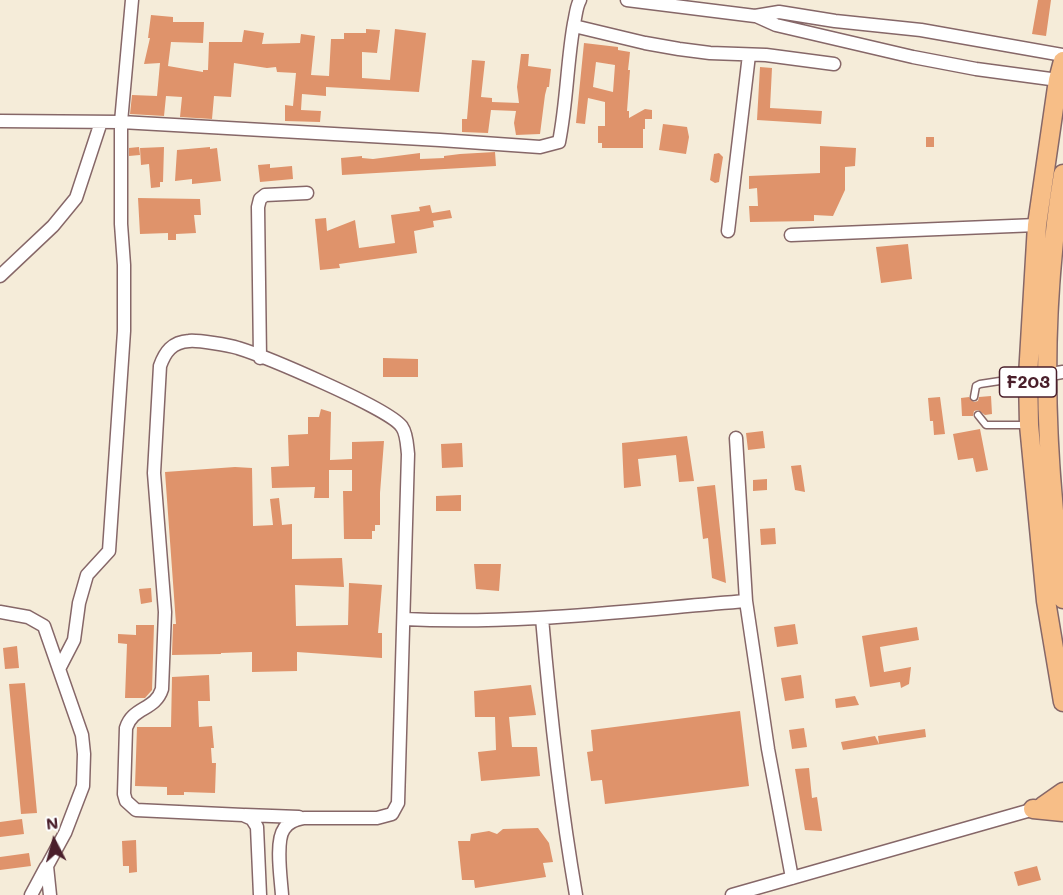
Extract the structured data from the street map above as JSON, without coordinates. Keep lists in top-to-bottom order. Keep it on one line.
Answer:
{"streets":{"main road":["F203"]},"north":"top"}
